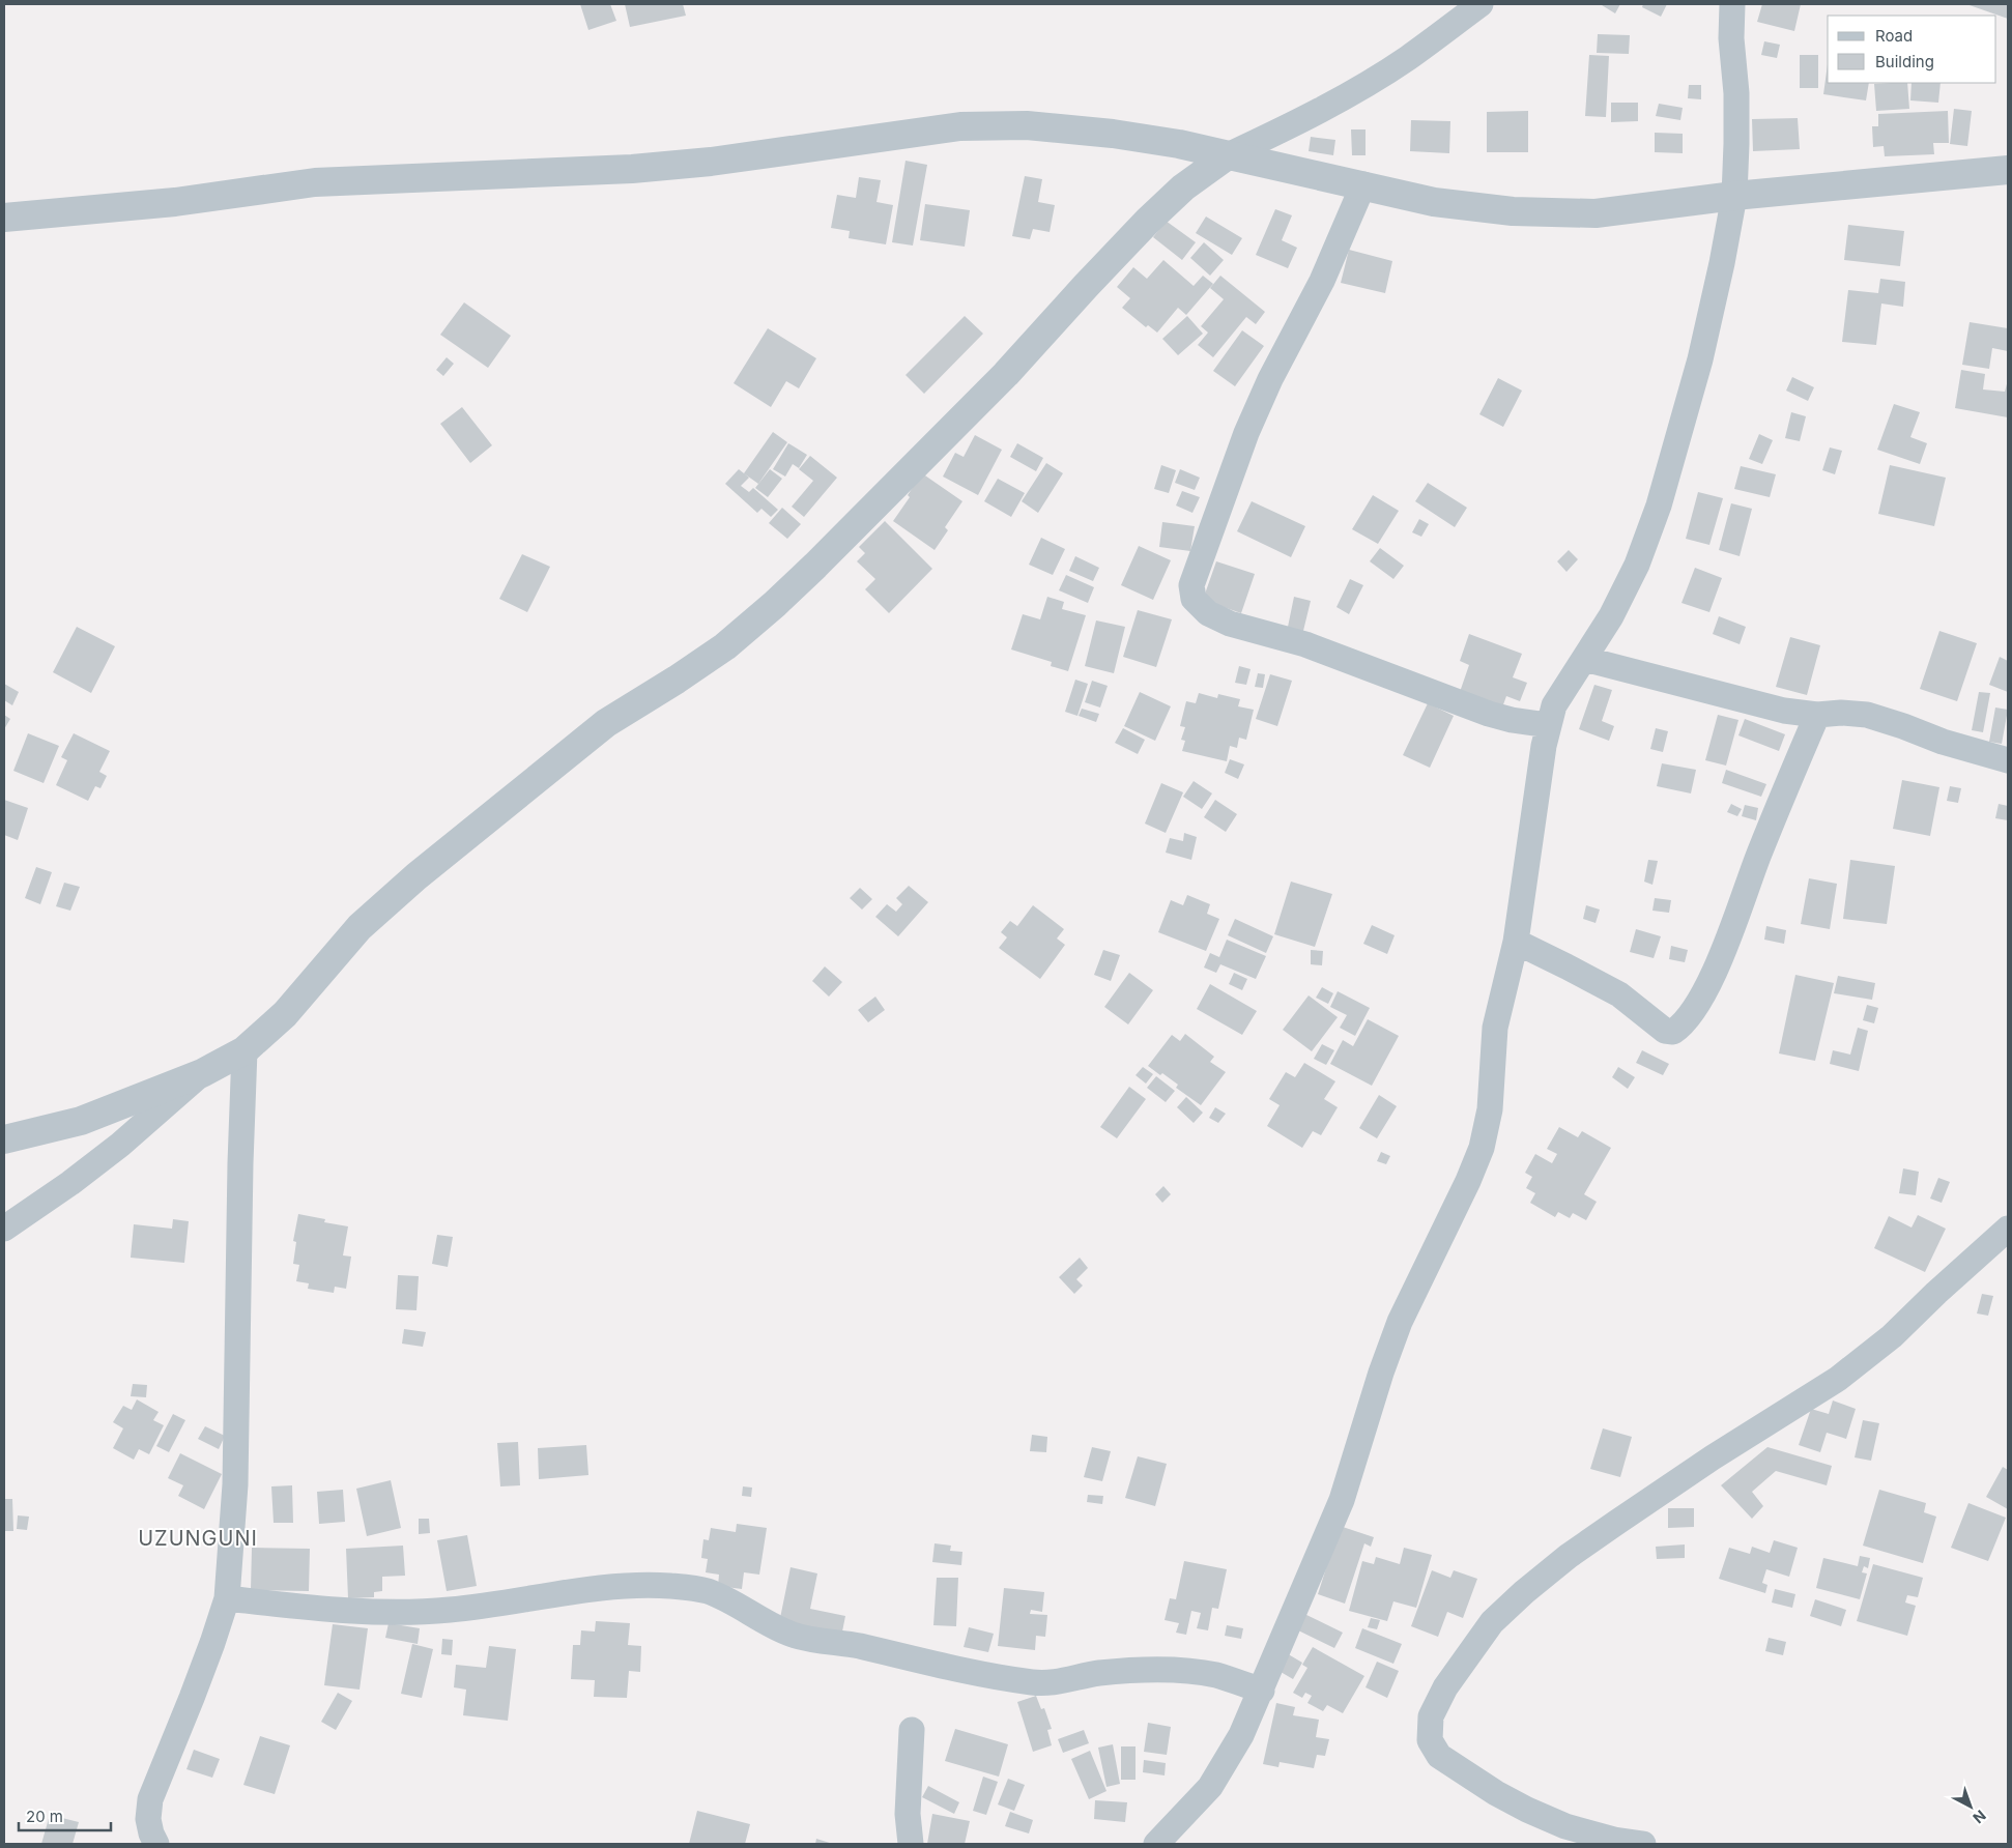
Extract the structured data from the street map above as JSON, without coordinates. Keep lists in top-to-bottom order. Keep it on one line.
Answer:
{"districts":["UZUNGUNI"],"legend":["Road","Building"],"scale_bar":"20 m","north":"bottom right"}
